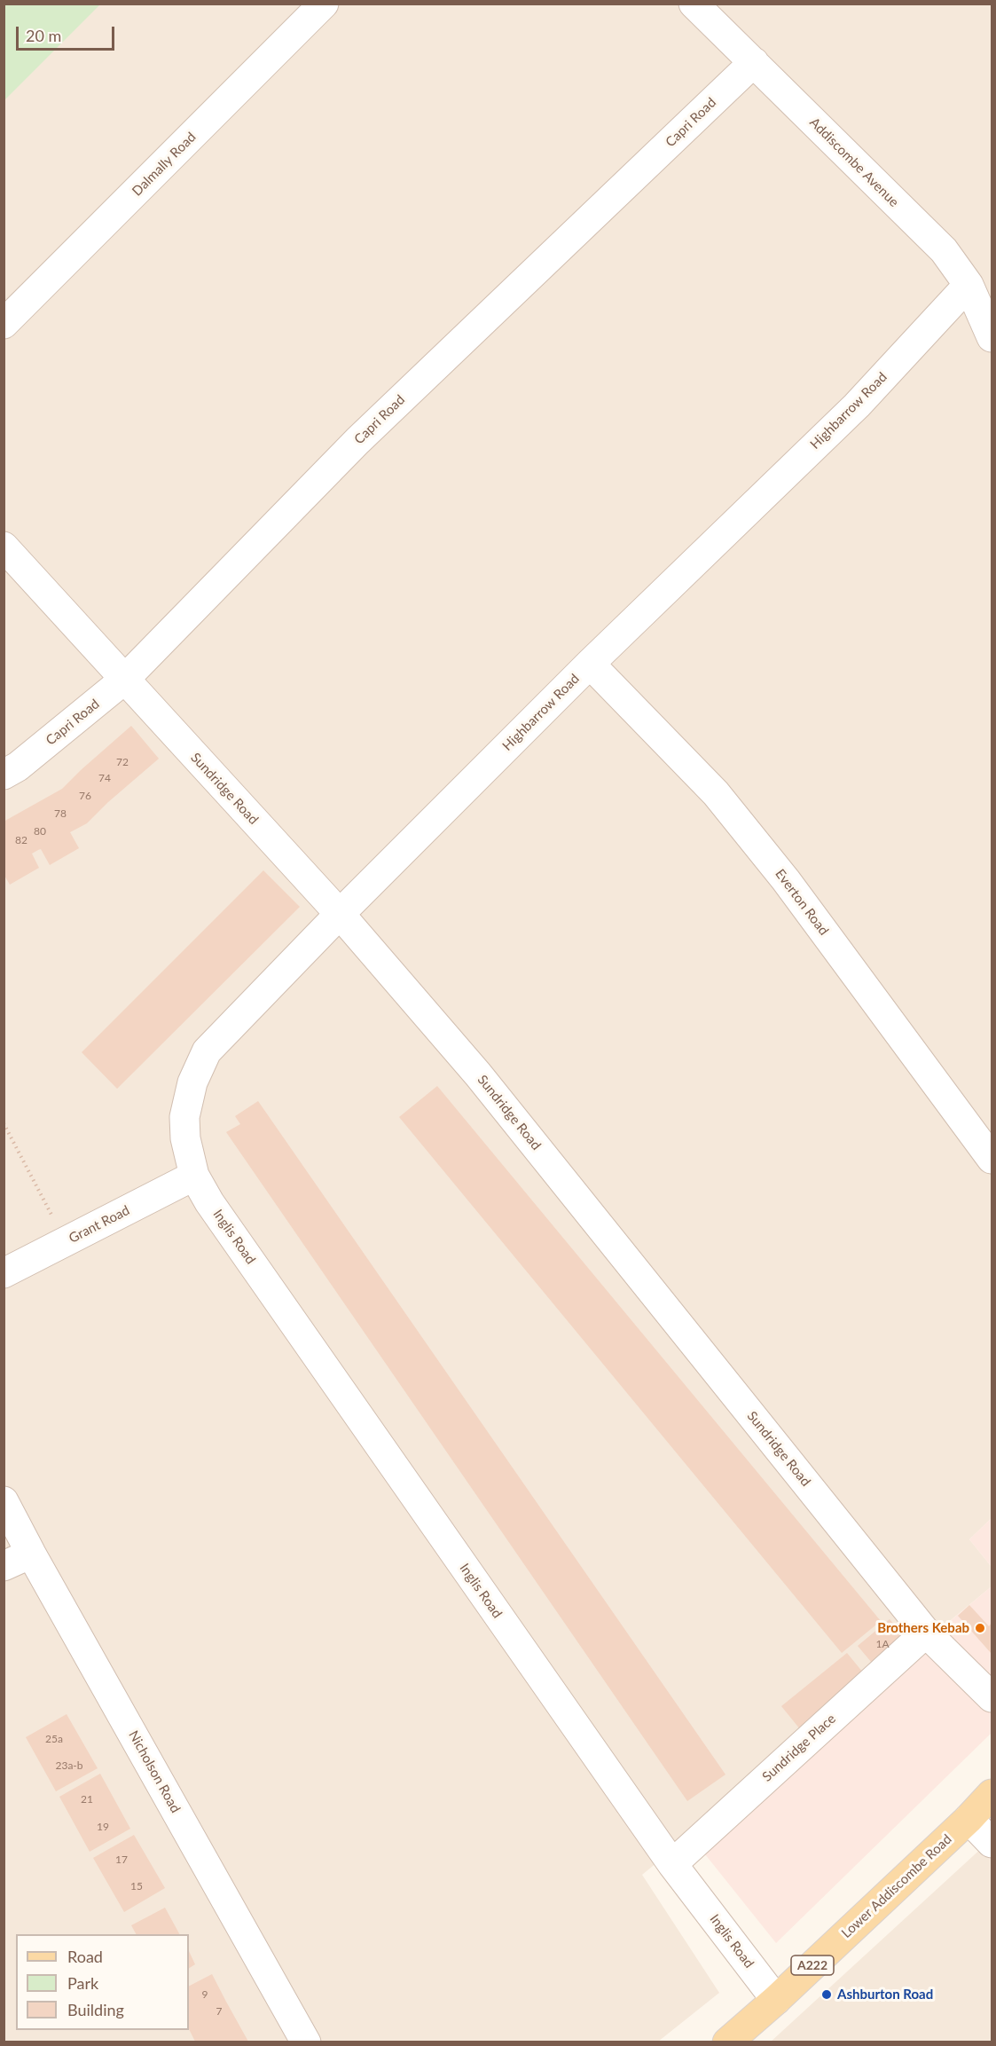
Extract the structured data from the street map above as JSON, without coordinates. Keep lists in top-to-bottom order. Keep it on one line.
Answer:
{"streets":{"main road":["Lower Addiscombe Road","A222"],"street":["Capri Road","Addiscombe Avenue","Dalmally Road","Highbarrow Road","Sundridge Road","Everton Road","Grant Road","Inglis Road","Sundridge Place","Nicholson Road"]},"crossings":[["Capri Road","Addiscombe Avenue"],["Capri Road","Sundridge Road"],["Addiscombe Avenue","Highbarrow Road"],["Highbarrow Road","Sundridge Road"],["Highbarrow Road","Everton Road"],["Highbarrow Road","Grant Road"],["Highbarrow Road","Inglis Road"],["Sundridge Road","Sundridge Place"],["Grant Road","Inglis Road"],["Inglis Road","Sundridge Place"],["Inglis Road","Lower Addiscombe Road"]],"places":["Brothers Kebab","Ashburton Road"],"house_numbers":["72","74","76","78","80","82","1A","25a","23a-b","21","19","17","15","9","7"],"legend":["Road","Park","Building"],"scale_bar":"20 m"}
